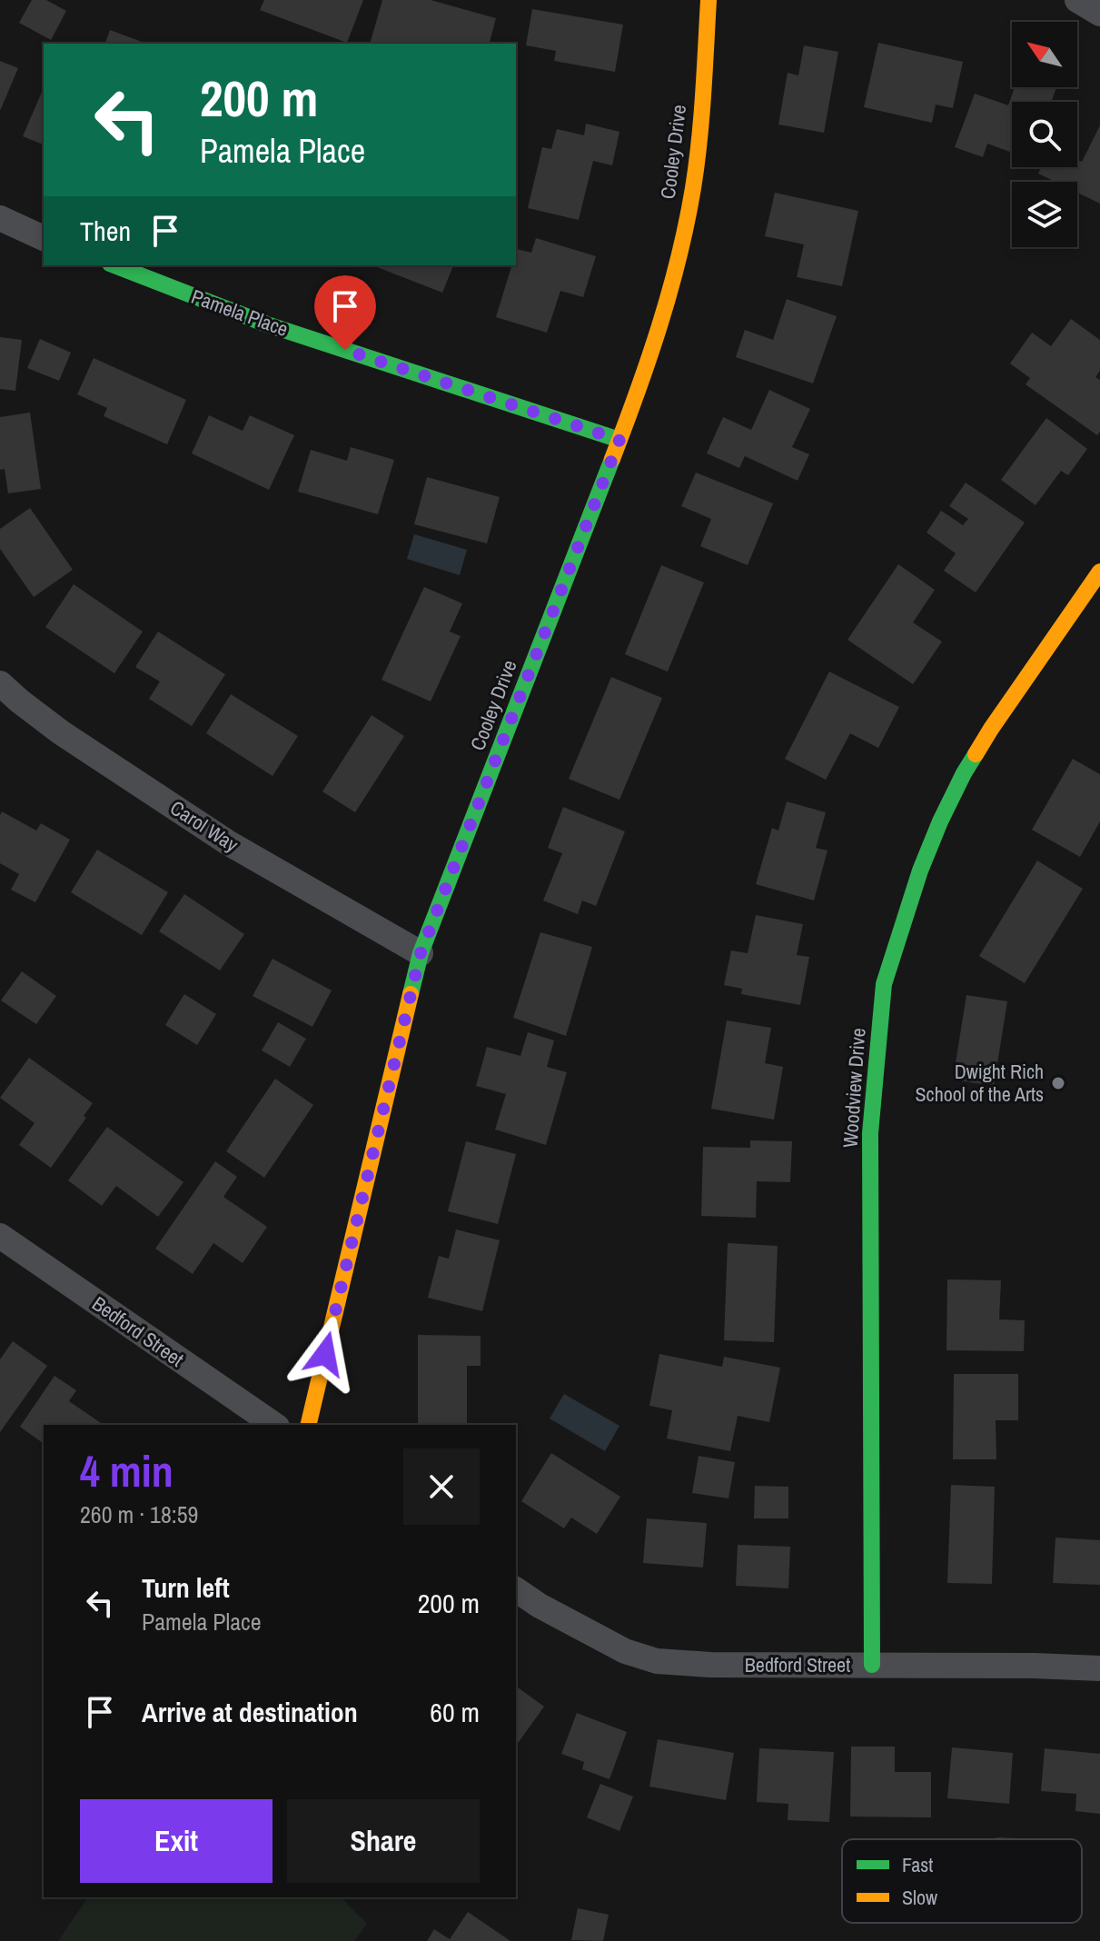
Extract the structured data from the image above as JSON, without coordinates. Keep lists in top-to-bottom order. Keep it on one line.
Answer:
{"streets":{"street":["Cooley Drive","Pamela Place","Carol Way","Woodview Drive","Bedford Street"]},"crossings":[["Cooley Drive","Pamela Place"],["Cooley Drive","Carol Way"],["Woodview Drive","Bedford Street"]],"places":["Dwight Rich School of the Arts"],"legend":["Fast","Slow"],"north":"top left","page":{"turn":["200 m","Pamela Place"],"then":"Then","heading":["4 min","260 m · 18:59"],"list":[{"name":"Turn left","note":"Pamela Place","value":"200 m"},{"name":"Arrive at destination","value":"60 m"}],"buttons":["Exit","Share"]}}
